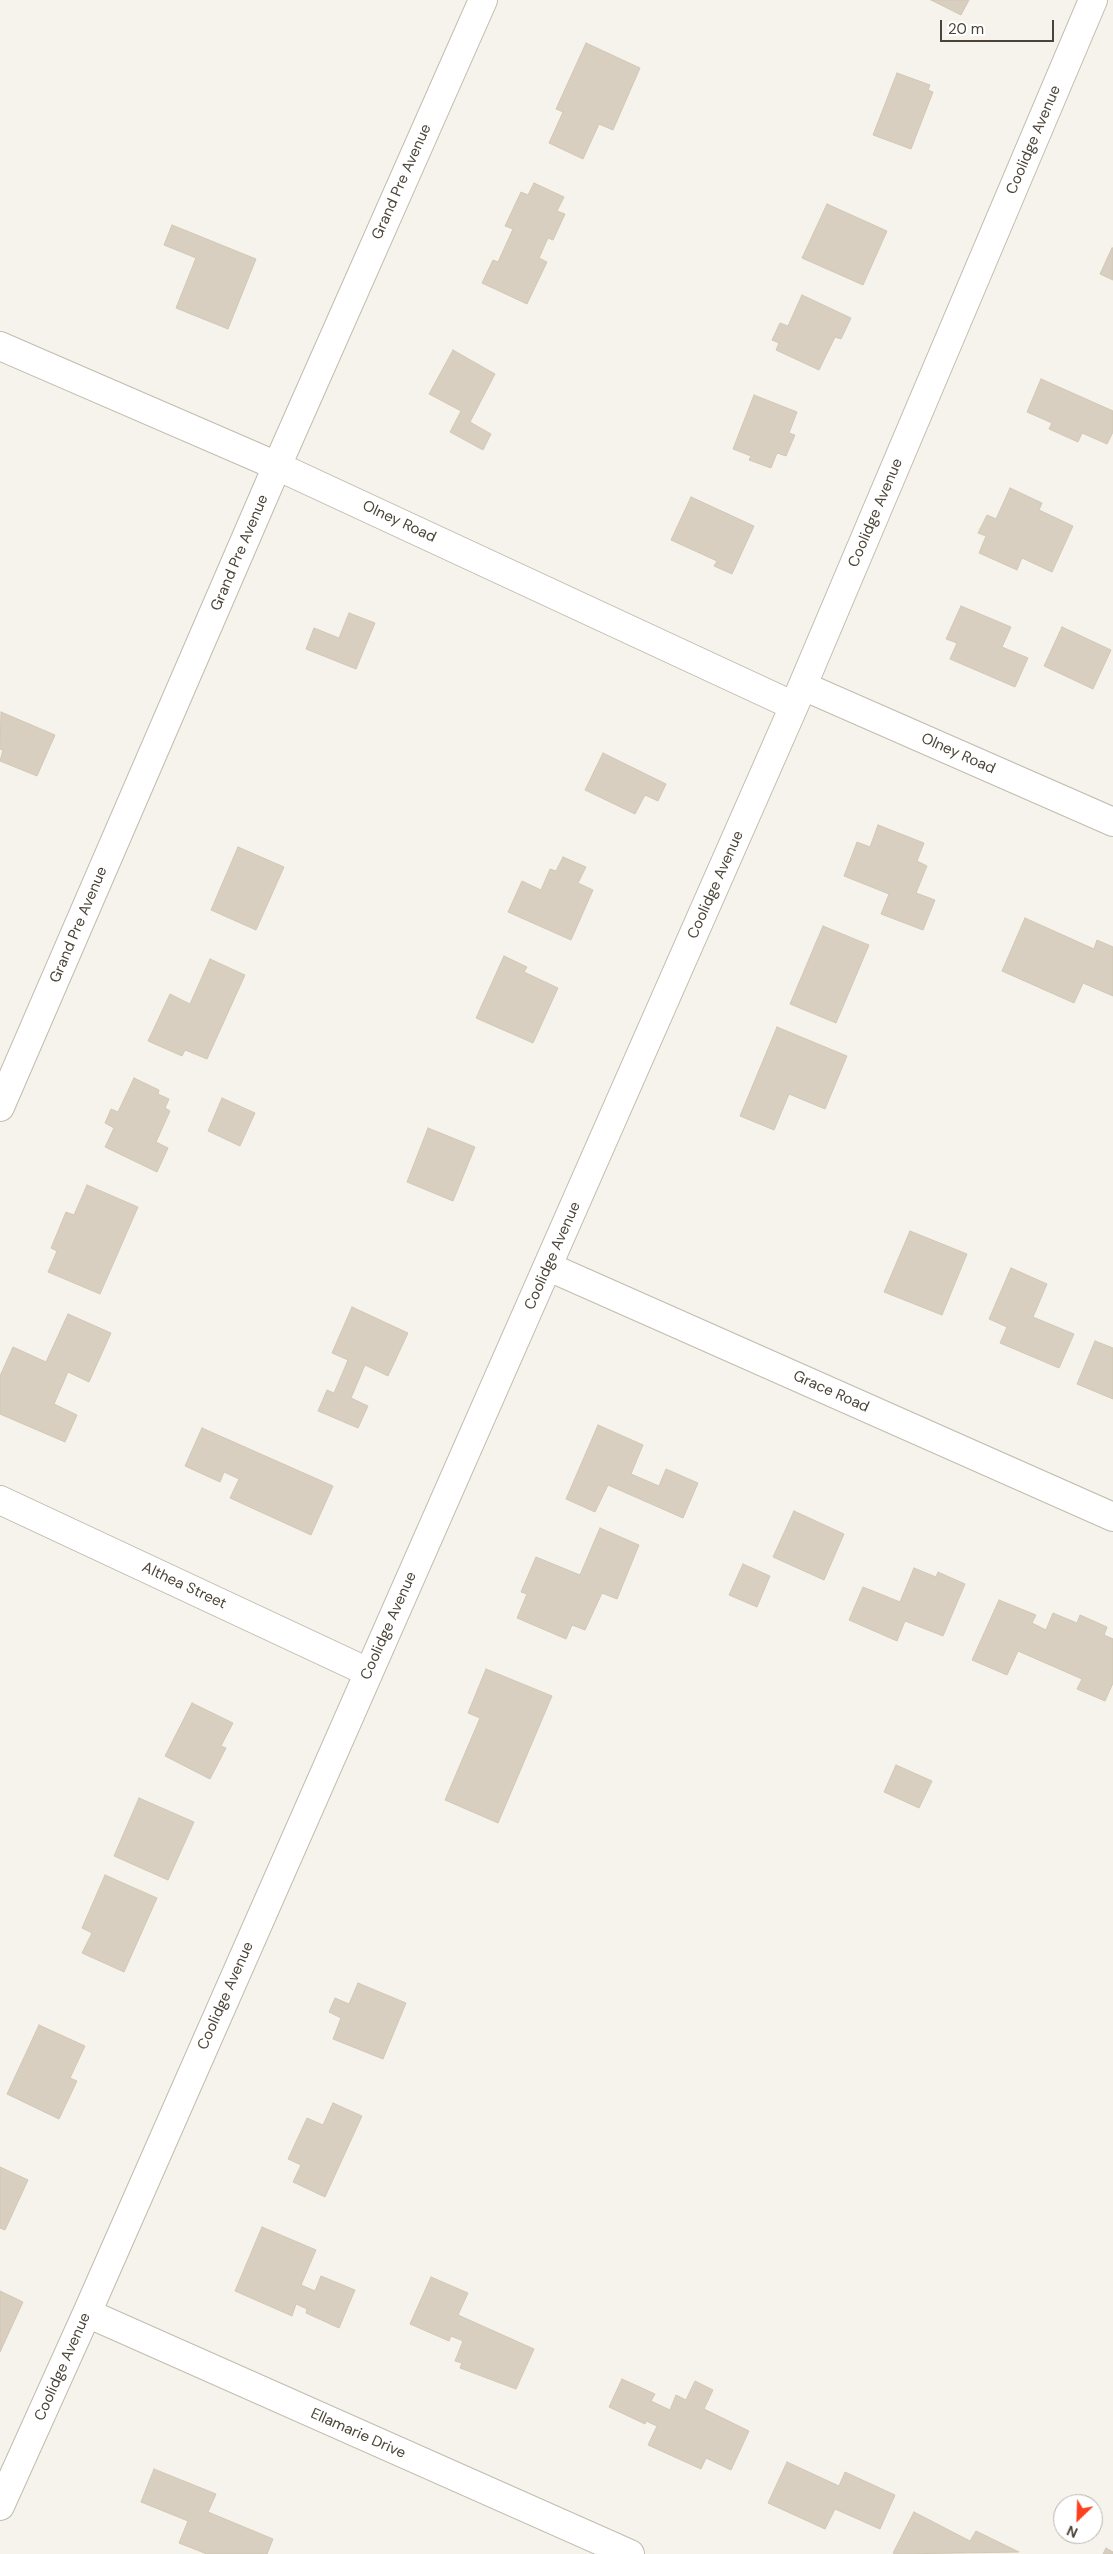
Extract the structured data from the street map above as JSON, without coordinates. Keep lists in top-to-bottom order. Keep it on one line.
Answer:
{"streets":{"street":["Coolidge Avenue","Grand Pre Avenue","Olney Road","Grace Road","Althea Street","Ellamarie Drive"]},"crossings":[["Coolidge Avenue","Olney Road"],["Coolidge Avenue","Grace Road"],["Coolidge Avenue","Althea Street"],["Coolidge Avenue","Ellamarie Drive"],["Grand Pre Avenue","Olney Road"]],"scale_bar":"20 m","north":"bottom left"}
